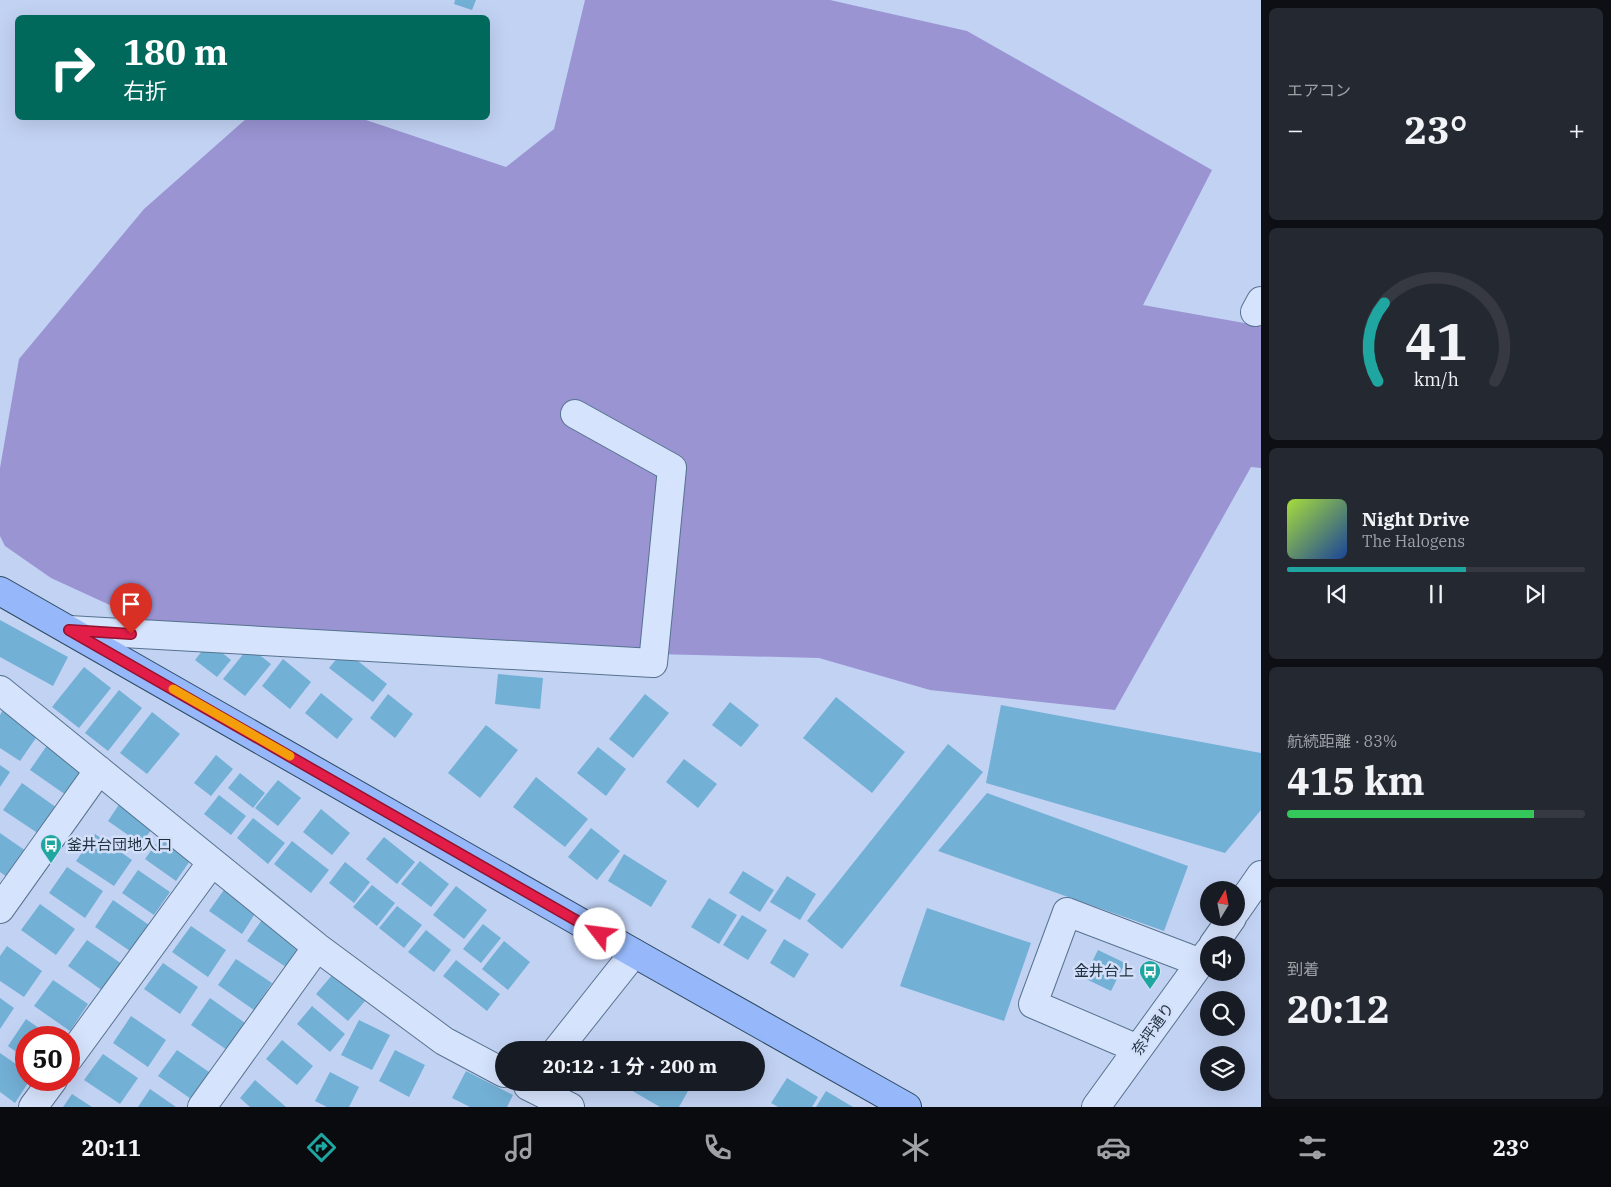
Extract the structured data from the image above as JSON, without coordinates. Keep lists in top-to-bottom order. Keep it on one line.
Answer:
{"streets":{"street":["奈坪通り"]},"places":{"bus stop":["釜井台団地入口","金井台上"]},"north":"top","page":{"tile":["エアコン",["航続距離 · 83%","415 km"],["到着","20:12"]],"turn":["180 m","右折"],"heat":["−","23°","+"],"song":["Night Drive","The Halogens"],"limit":"50","trip":"20:12 · 1 分 · 200 m","tabs":["20:11","23°"],"gauge":["41","km/h"]}}
